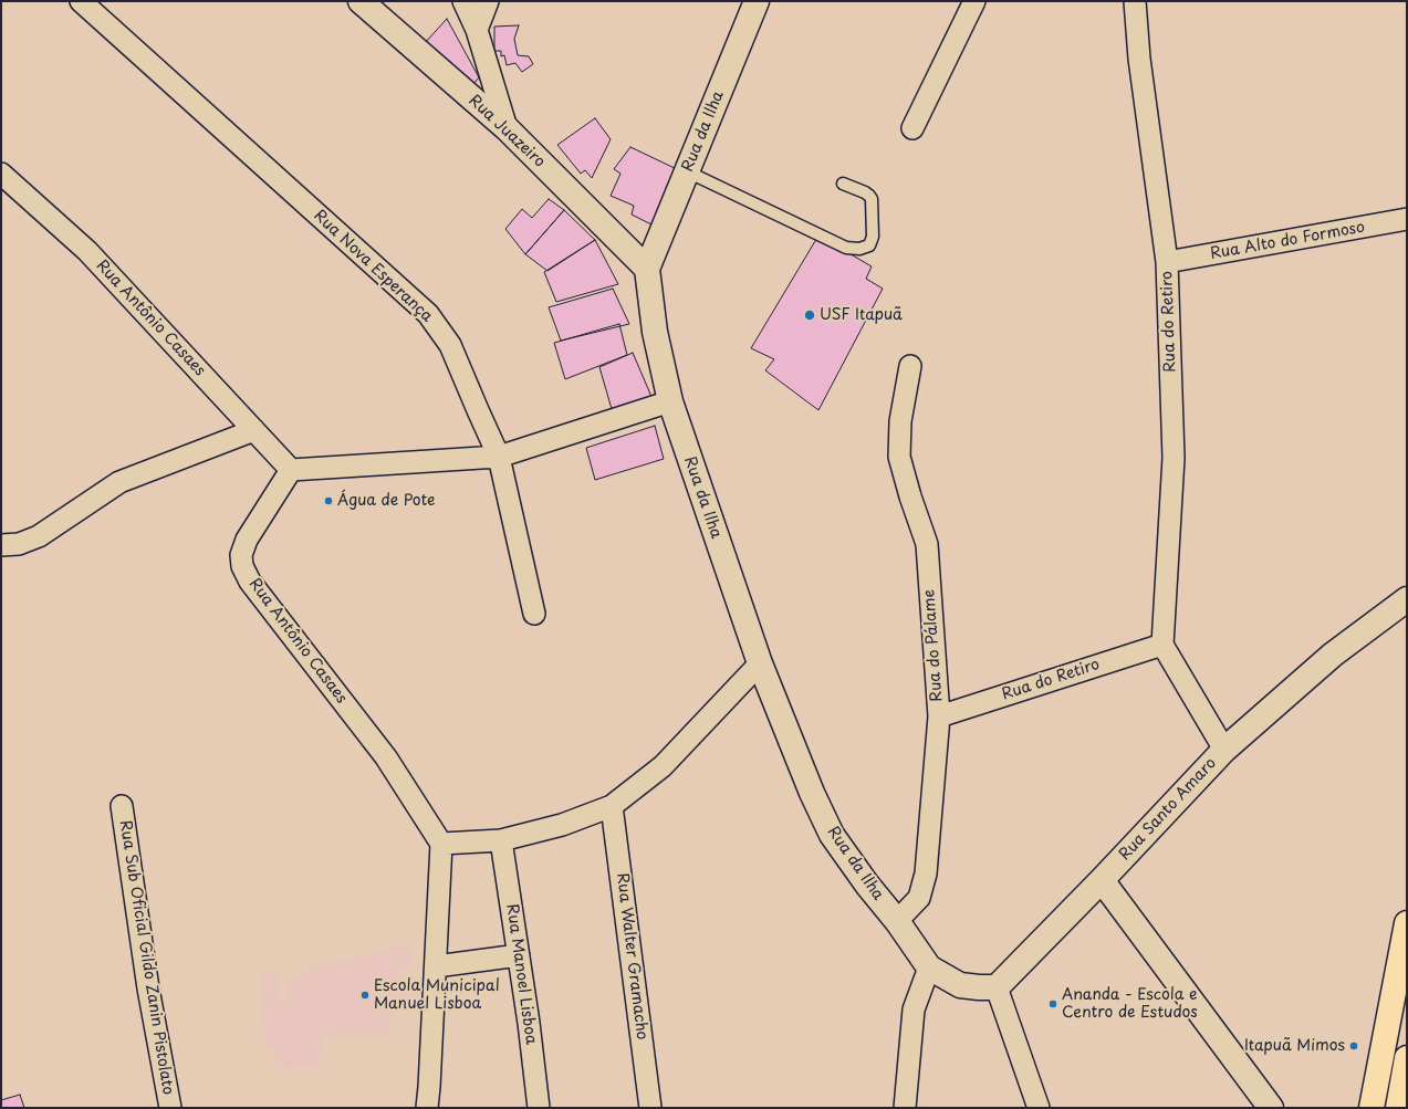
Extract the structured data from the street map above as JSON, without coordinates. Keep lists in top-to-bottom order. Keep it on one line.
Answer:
{"streets":{"main road":["Rua Juazeiro","Rua da Ilha","Rua Santo Amaro"],"street":["Rua Alto do Formoso","Rua Nova Esperança","Rua Antônio Casaes","Rua do Retiro","Rua do Pálame","Rua Walter Gramacho","Rua Sub Oficial Gildo Zanin Pistolato","Rua Manoel Lisboa"]},"crossings":[["Rua Juazeiro","Rua da Ilha"],["Rua da Ilha","Rua do Pálame"],["Rua Alto do Formoso","Rua do Retiro"],["Rua do Retiro","Rua do Pálame"]],"places":["USF Itapuã","Água de Pote","Escola Municipal Manuel Lisboa","Ananda - Escola e Centro de Estudos","Itapuã Mimos"]}
